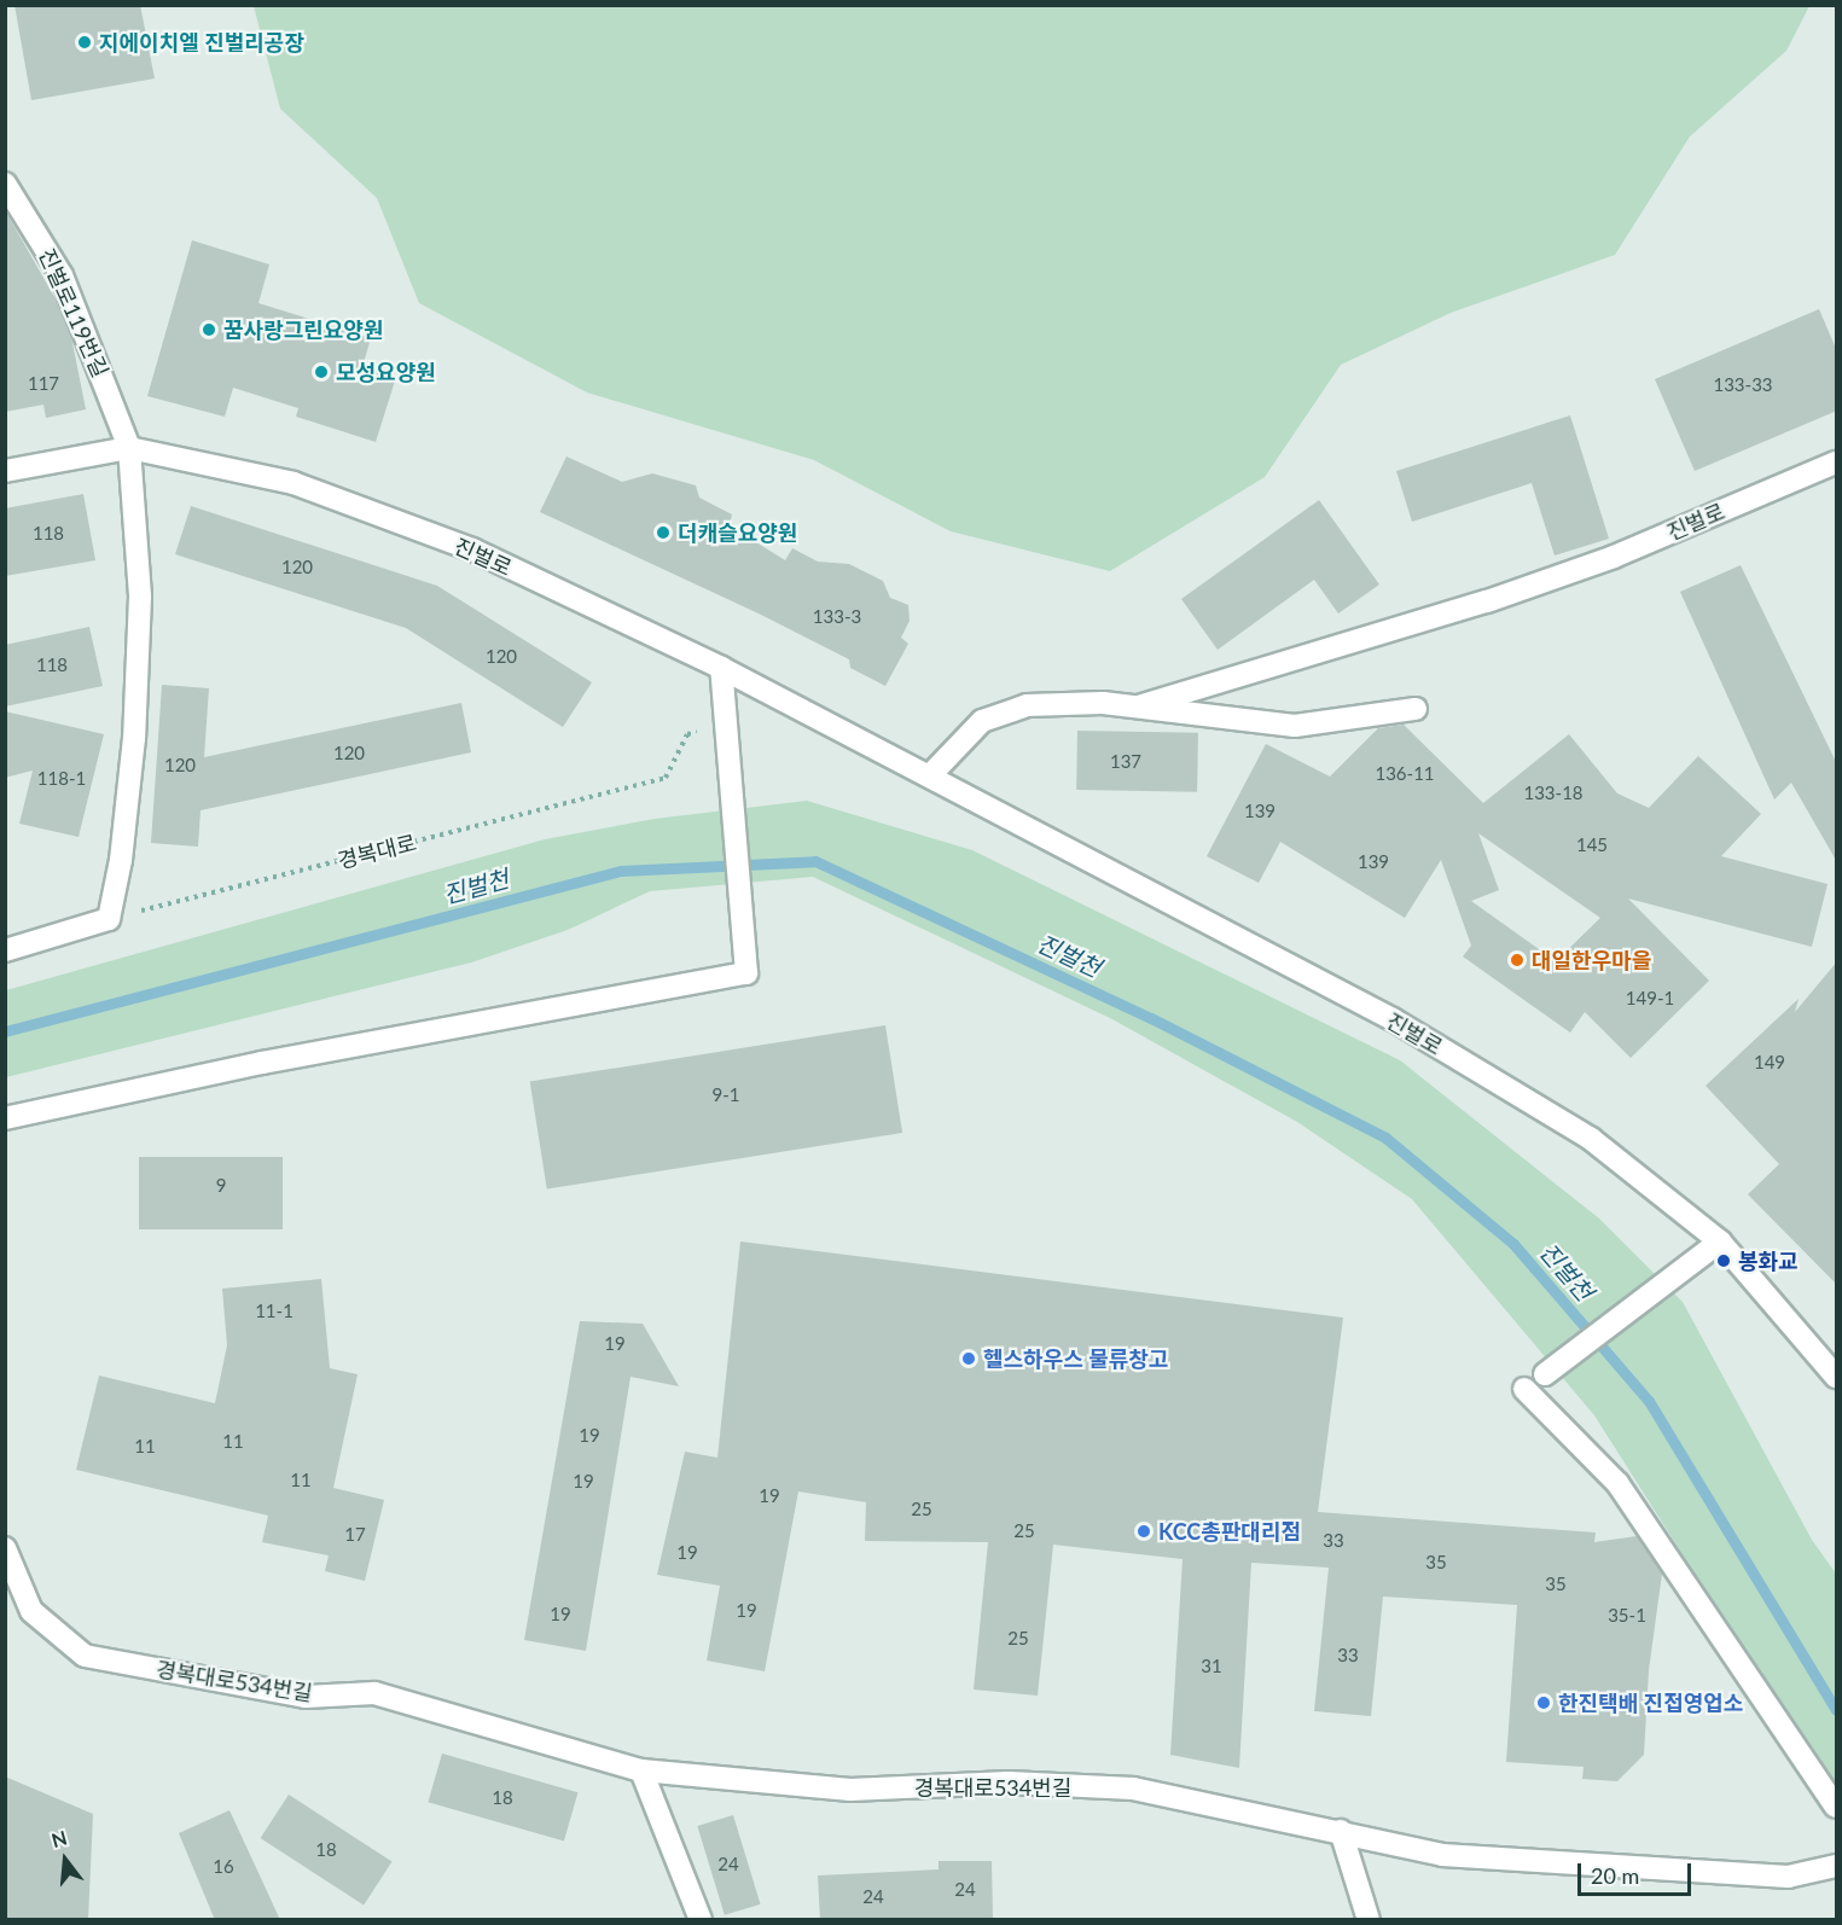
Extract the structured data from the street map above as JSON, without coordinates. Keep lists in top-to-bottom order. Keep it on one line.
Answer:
{"streets":{"street":["진벌로119번길","진벌로","경복대로534번길"],"path":["경복대로"]},"crossings":[["진벌로119번길","진벌로"],["진벌로119번길","경복대로"]],"water":["진벌천"],"places":["지에이치엘 진벌리공장","꿈사랑그린요양원","모성요양원","더캐슬요양원","대일한우마을","봉화교","헬스하우스 물류창고","KCC총판대리점","한진택배 진접영업소"],"house_numbers":["117","133-33","118","120","133-3","120","118","120","137","120","136-11","118-1","133-18","139","145","139","149-1","149","9-1","9","11-1","19","19","11","11","11","19","19","25","25","17","33","19","35","35","19","19","35-1","25","33","31","18","18","24","16","24","24"],"scale_bar":"20 m","north":"top"}
